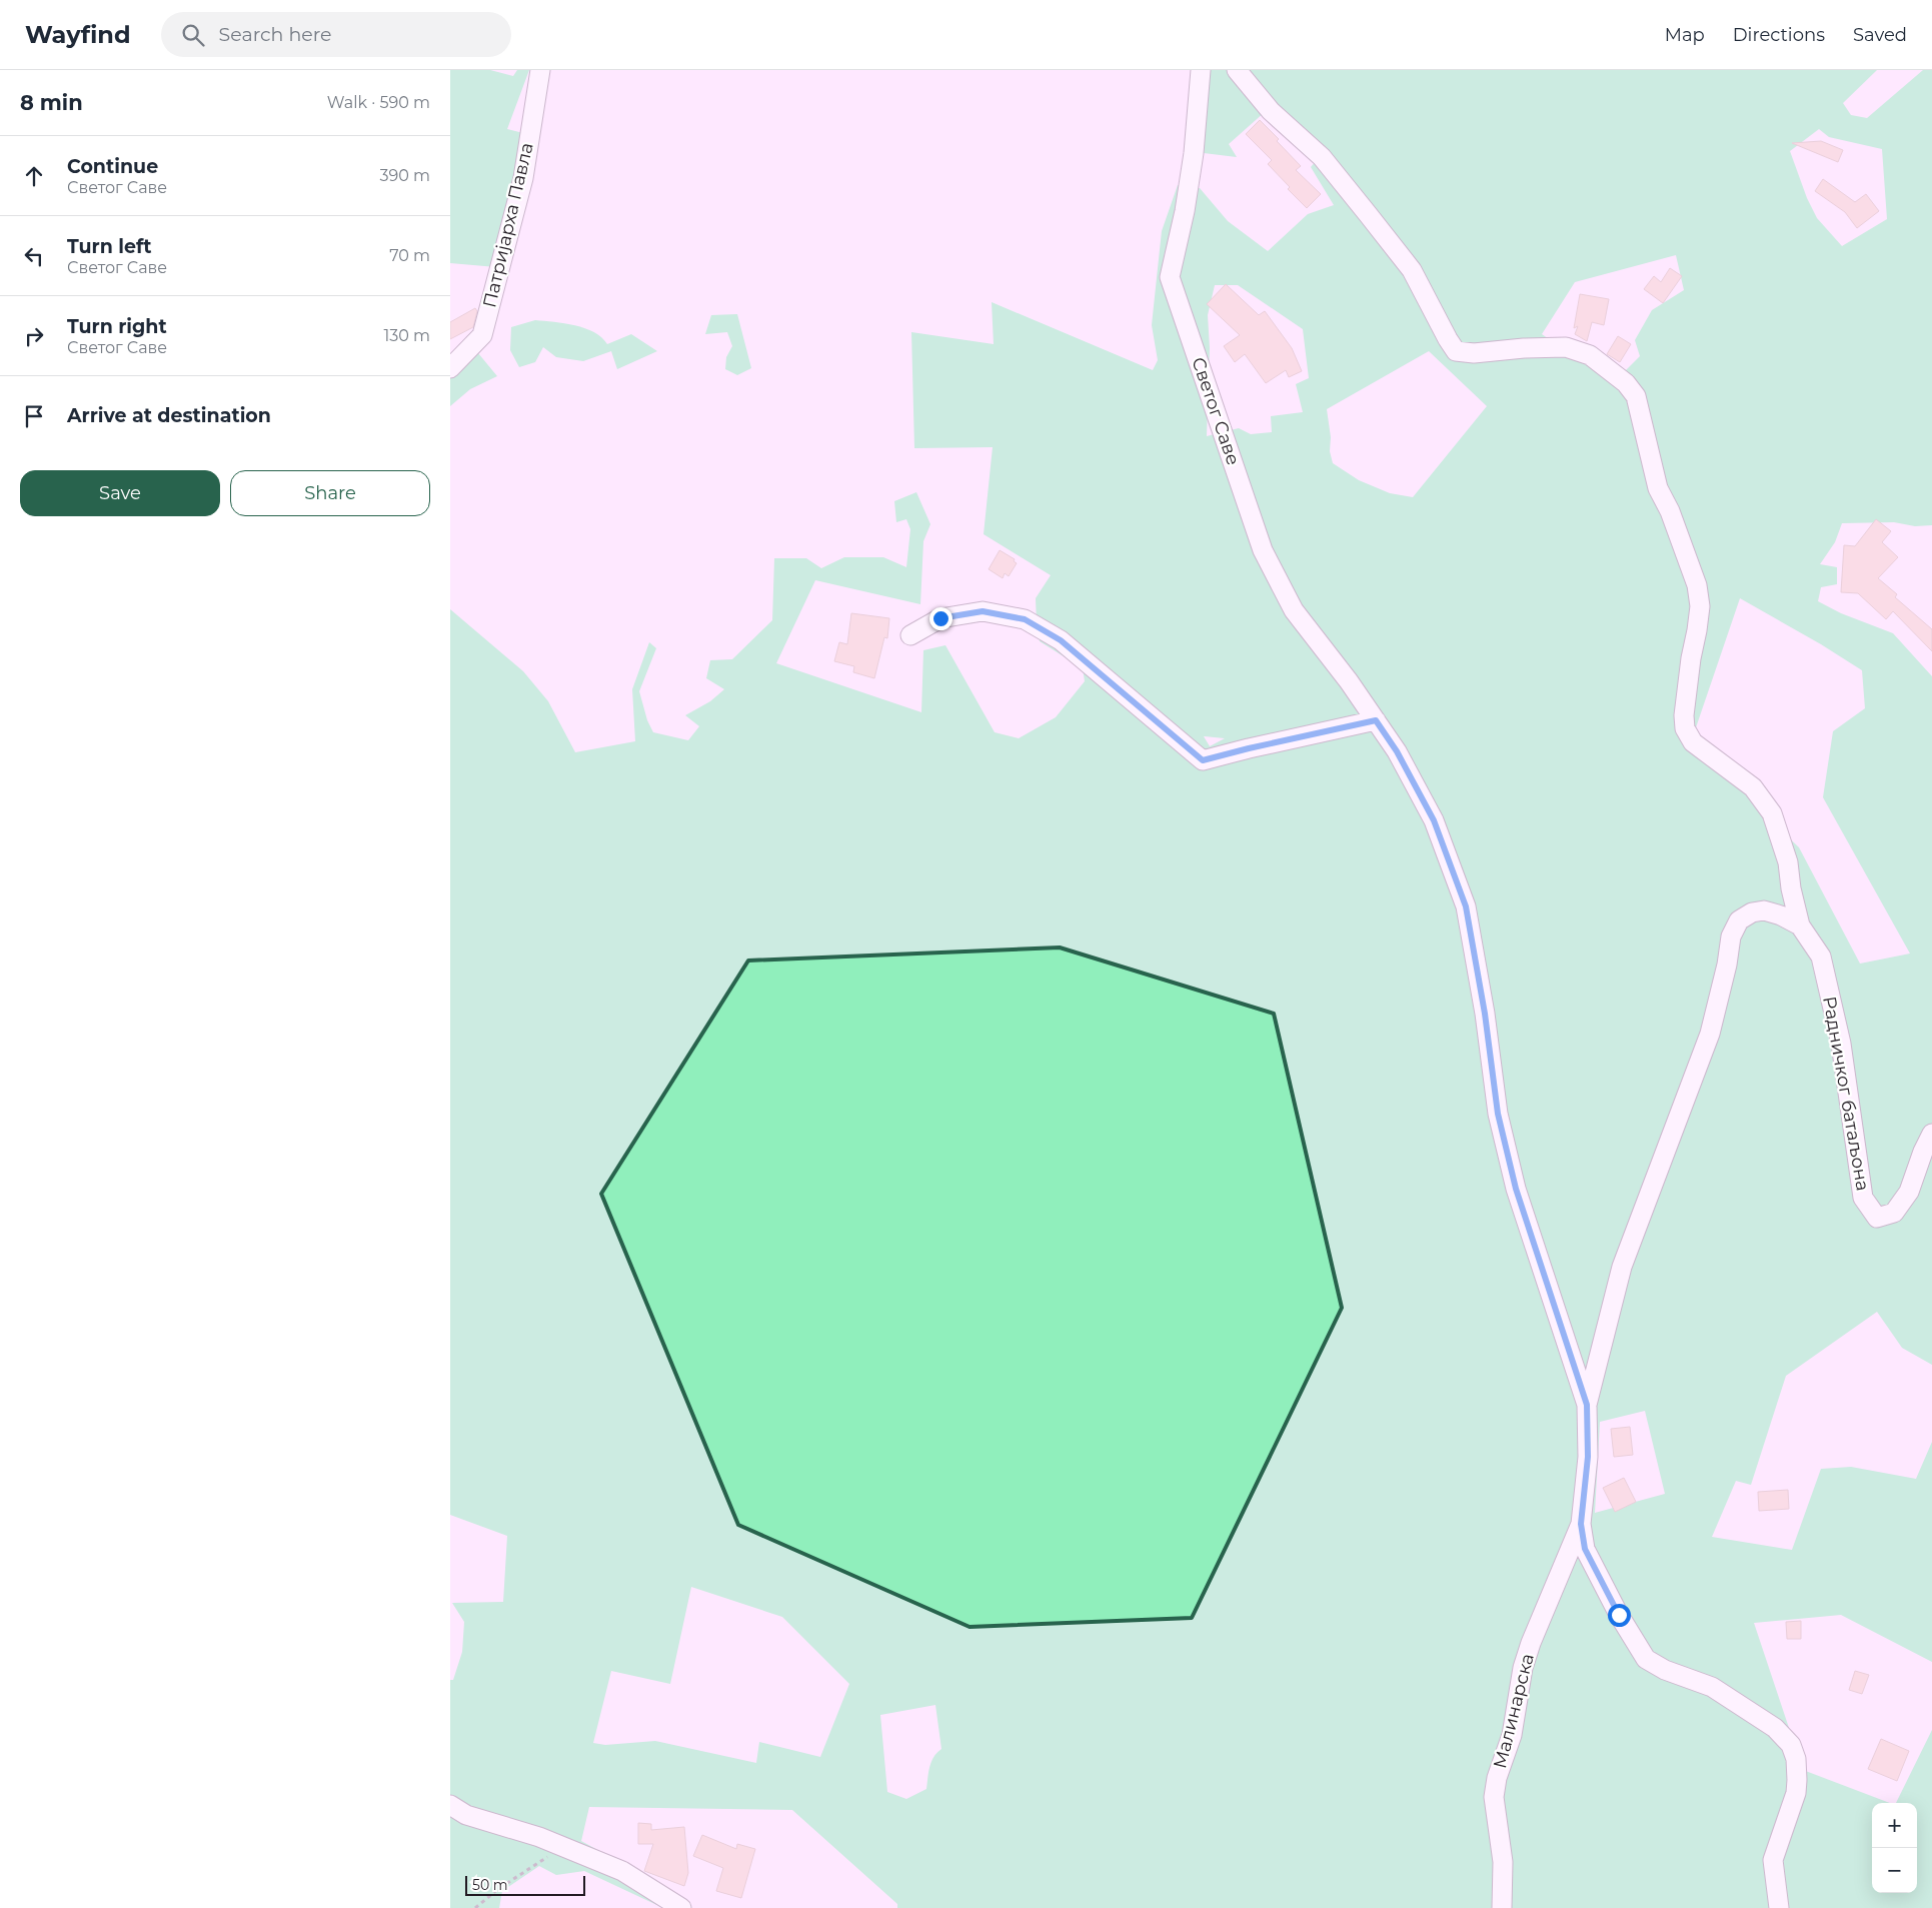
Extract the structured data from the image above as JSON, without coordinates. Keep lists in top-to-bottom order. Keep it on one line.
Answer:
{"streets":{"street":["Патријарха Павла","Светог Саве","Радничког батаљона","Малинарска"]},"crossings":[["Светог Саве","Малинарска"]],"scale_bar":"50 m","page":{"header":"Wayfind","search":"Search here","nav":["Map","Directions","Saved"],"heading":["8 min","Walk · 590 m"],"list":[["Continue","Светог Саве","390 m"],["Turn left","Светог Саве","70 m"],["Turn right","Светог Саве","130 m"],"Arrive at destination"],"buttons":["Save","Share"],"map_buttons":["+","−"],"scale":"50 m"}}
